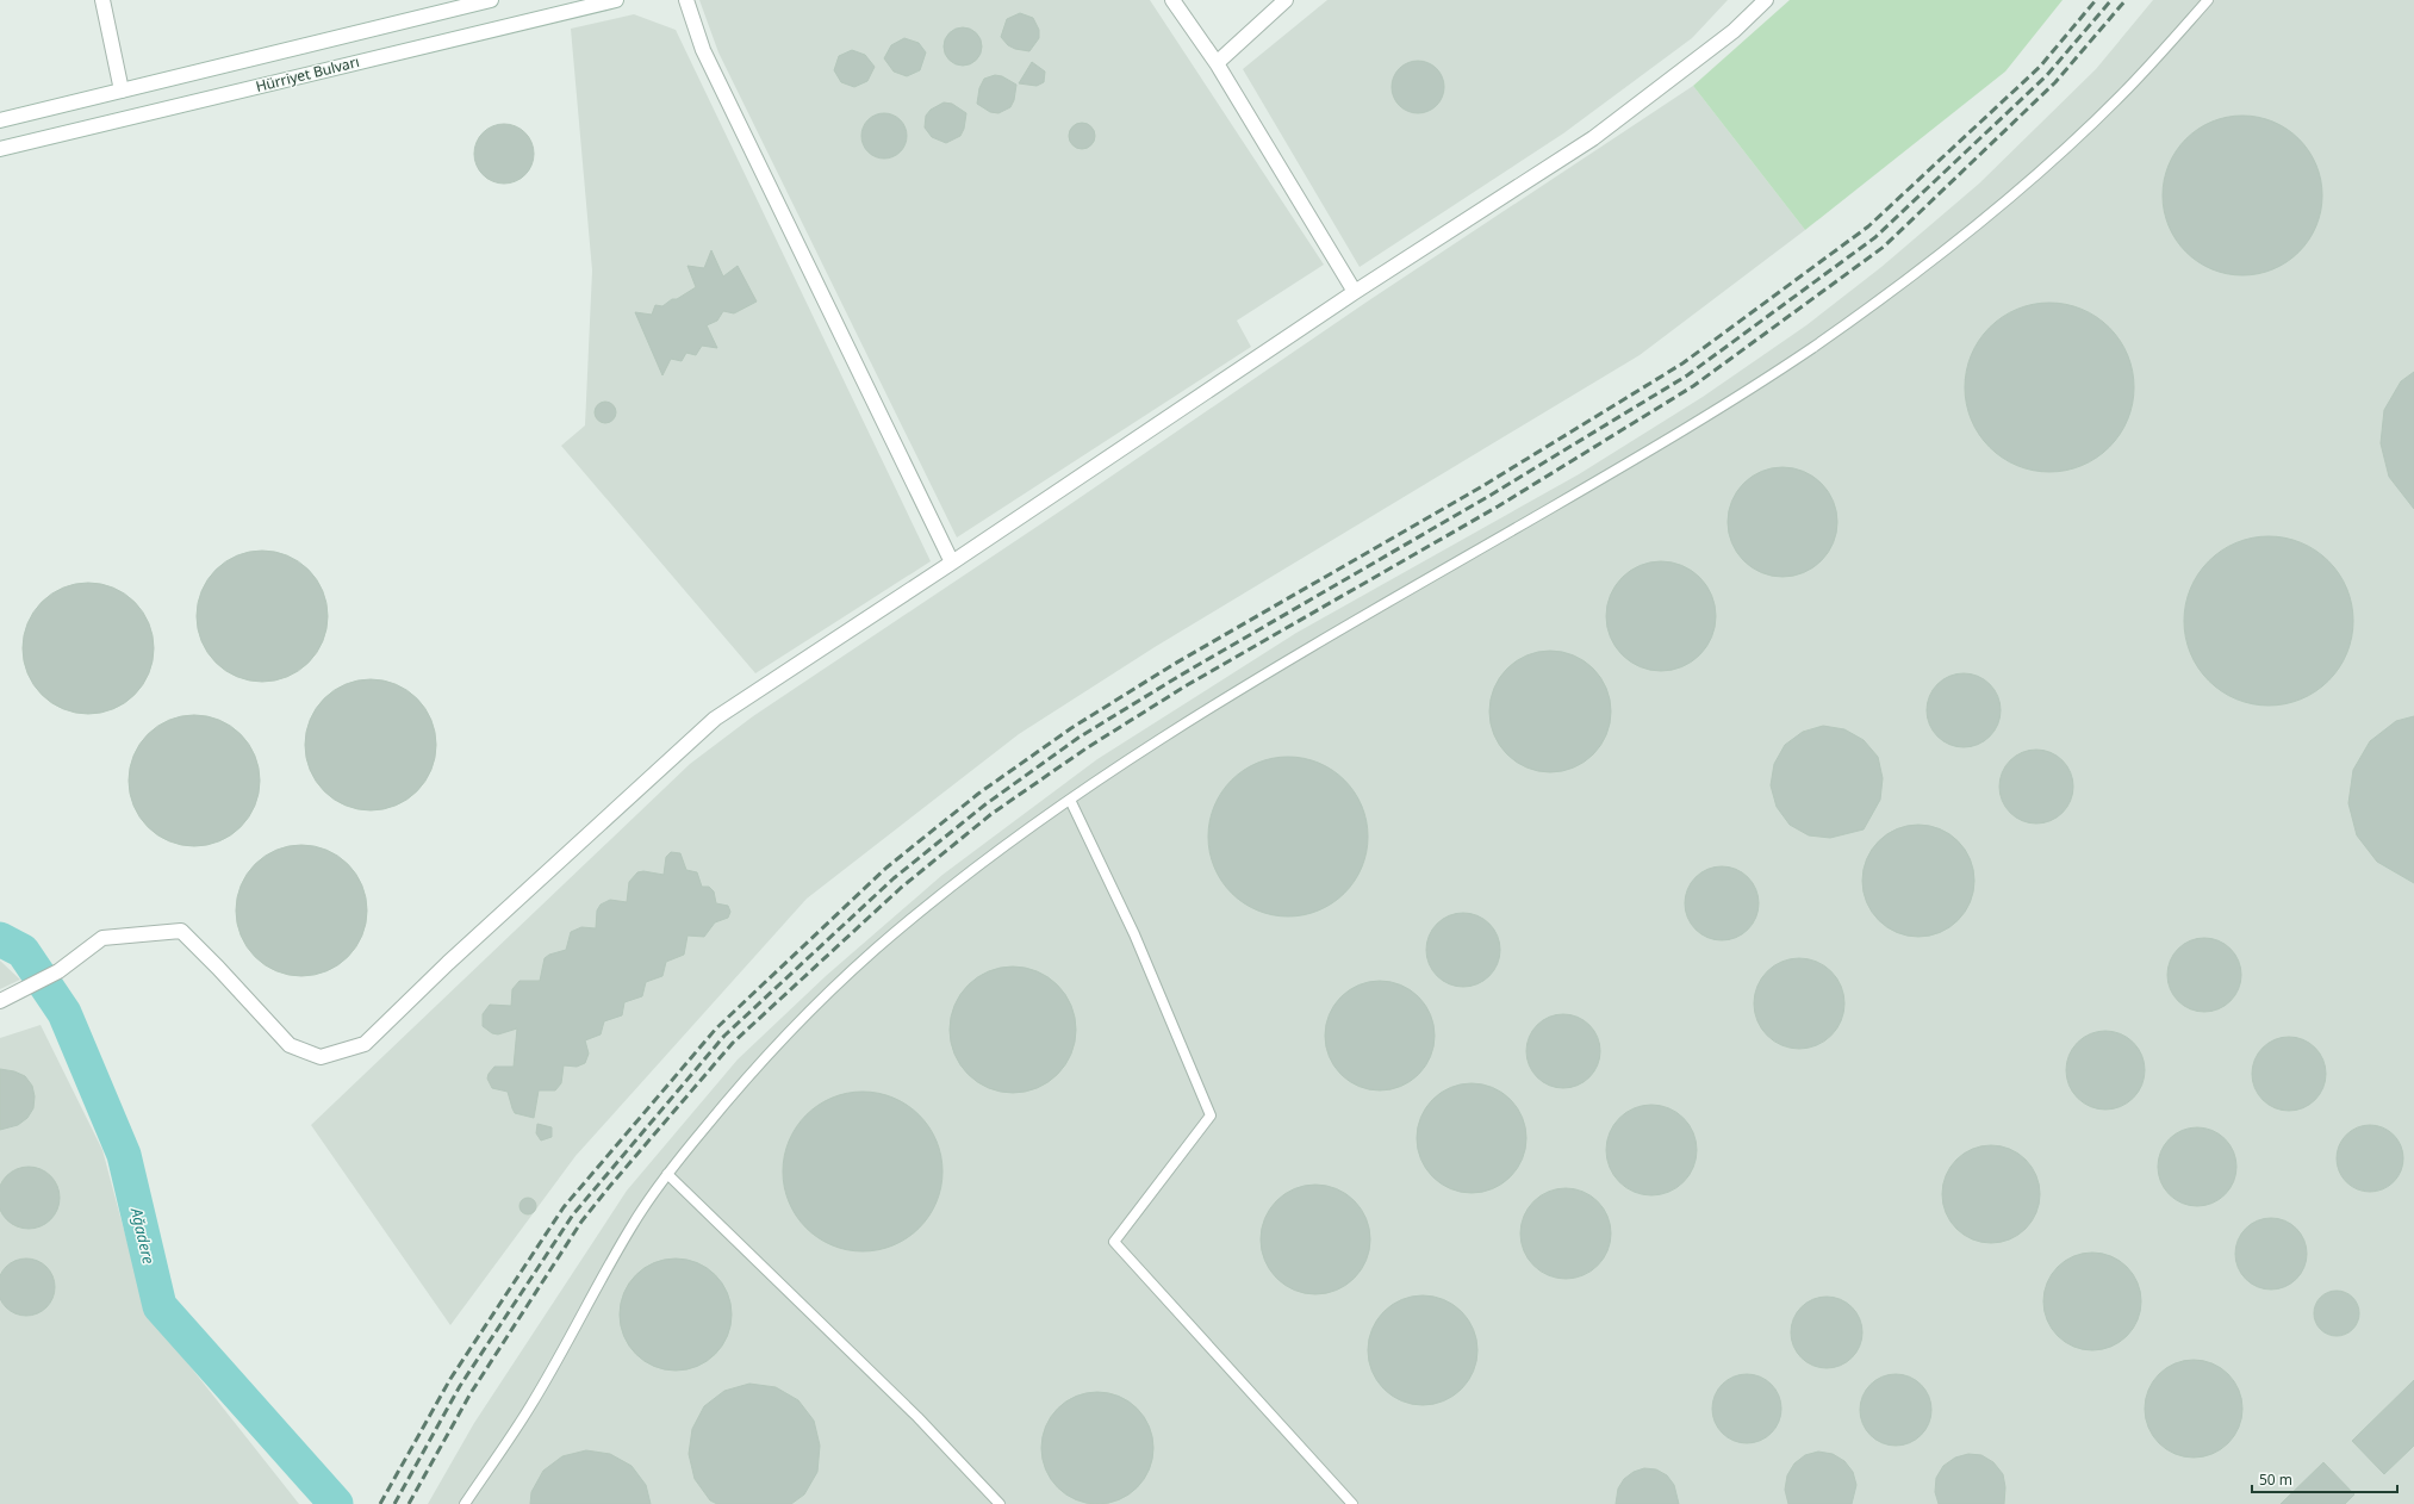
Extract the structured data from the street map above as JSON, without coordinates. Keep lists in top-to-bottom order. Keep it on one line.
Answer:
{"streets":{"street":["Hürriyet Bulvarı"]},"water":["Ağadere"],"scale_bar":"50 m"}
